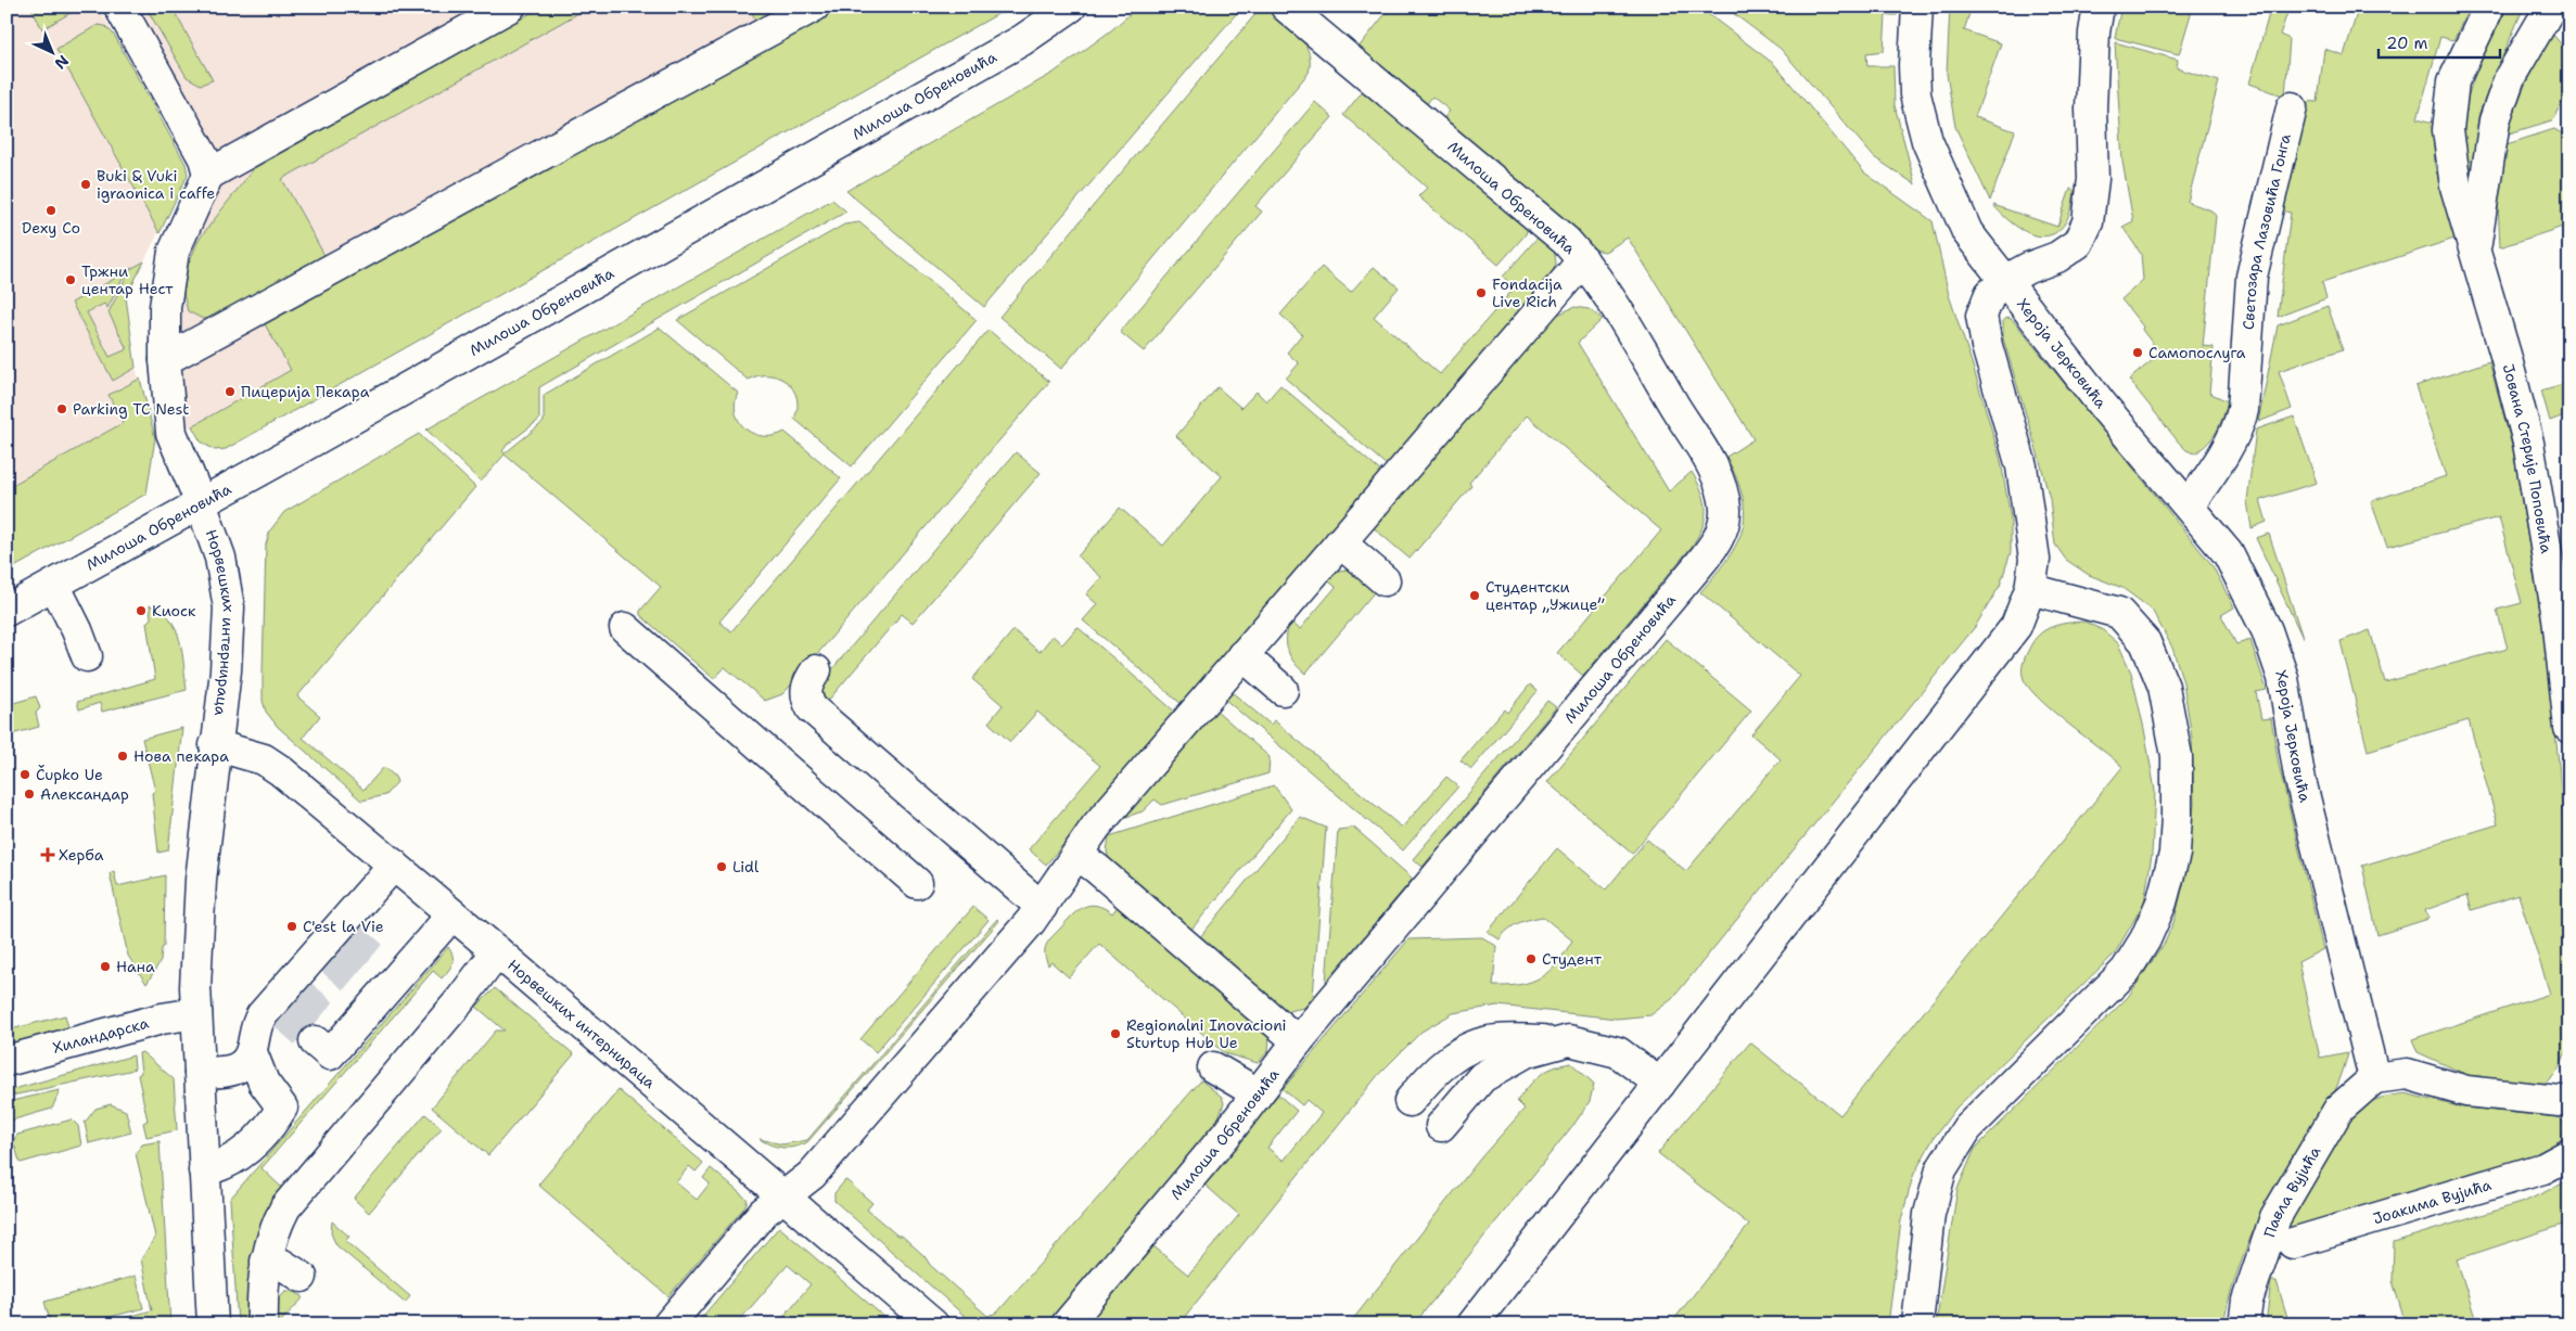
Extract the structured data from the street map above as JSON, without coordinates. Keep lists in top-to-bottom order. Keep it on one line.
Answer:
{"streets":{"street":["Милоша Обреновића","Светозара Лазовића Гонга","Хероја Јерковића","Јована Стерије Поповића","Норвешких интернираца","Хиландарска","Павла Вујића","Јоакима Вујића"]},"crossings":[["Милоша Обреновића","Норвешких интернираца"],["Светозара Лазовића Гонга","Хероја Јерковића"],["Хероја Јерковића","Павла Вујића"],["Норвешких интернираца","Хиландарска"]],"places":{"other":["Buki & Vuki igraonica i caffe","Dexy Co","Тржни центар Нест","Fondacija Live Rich","Самопослуга","Пицерија Пекара","Parking TC Nest","Студентски центар „Ужице”","Киоск","Нова пекара","Čupko Ue","Александар","Lidl","C'est la Vie","Студент","Нана","Regionalni Inovacioni Sturtup Hub Ue"],"health":["Херба"]},"scale_bar":"20 m","north":"bottom right"}
